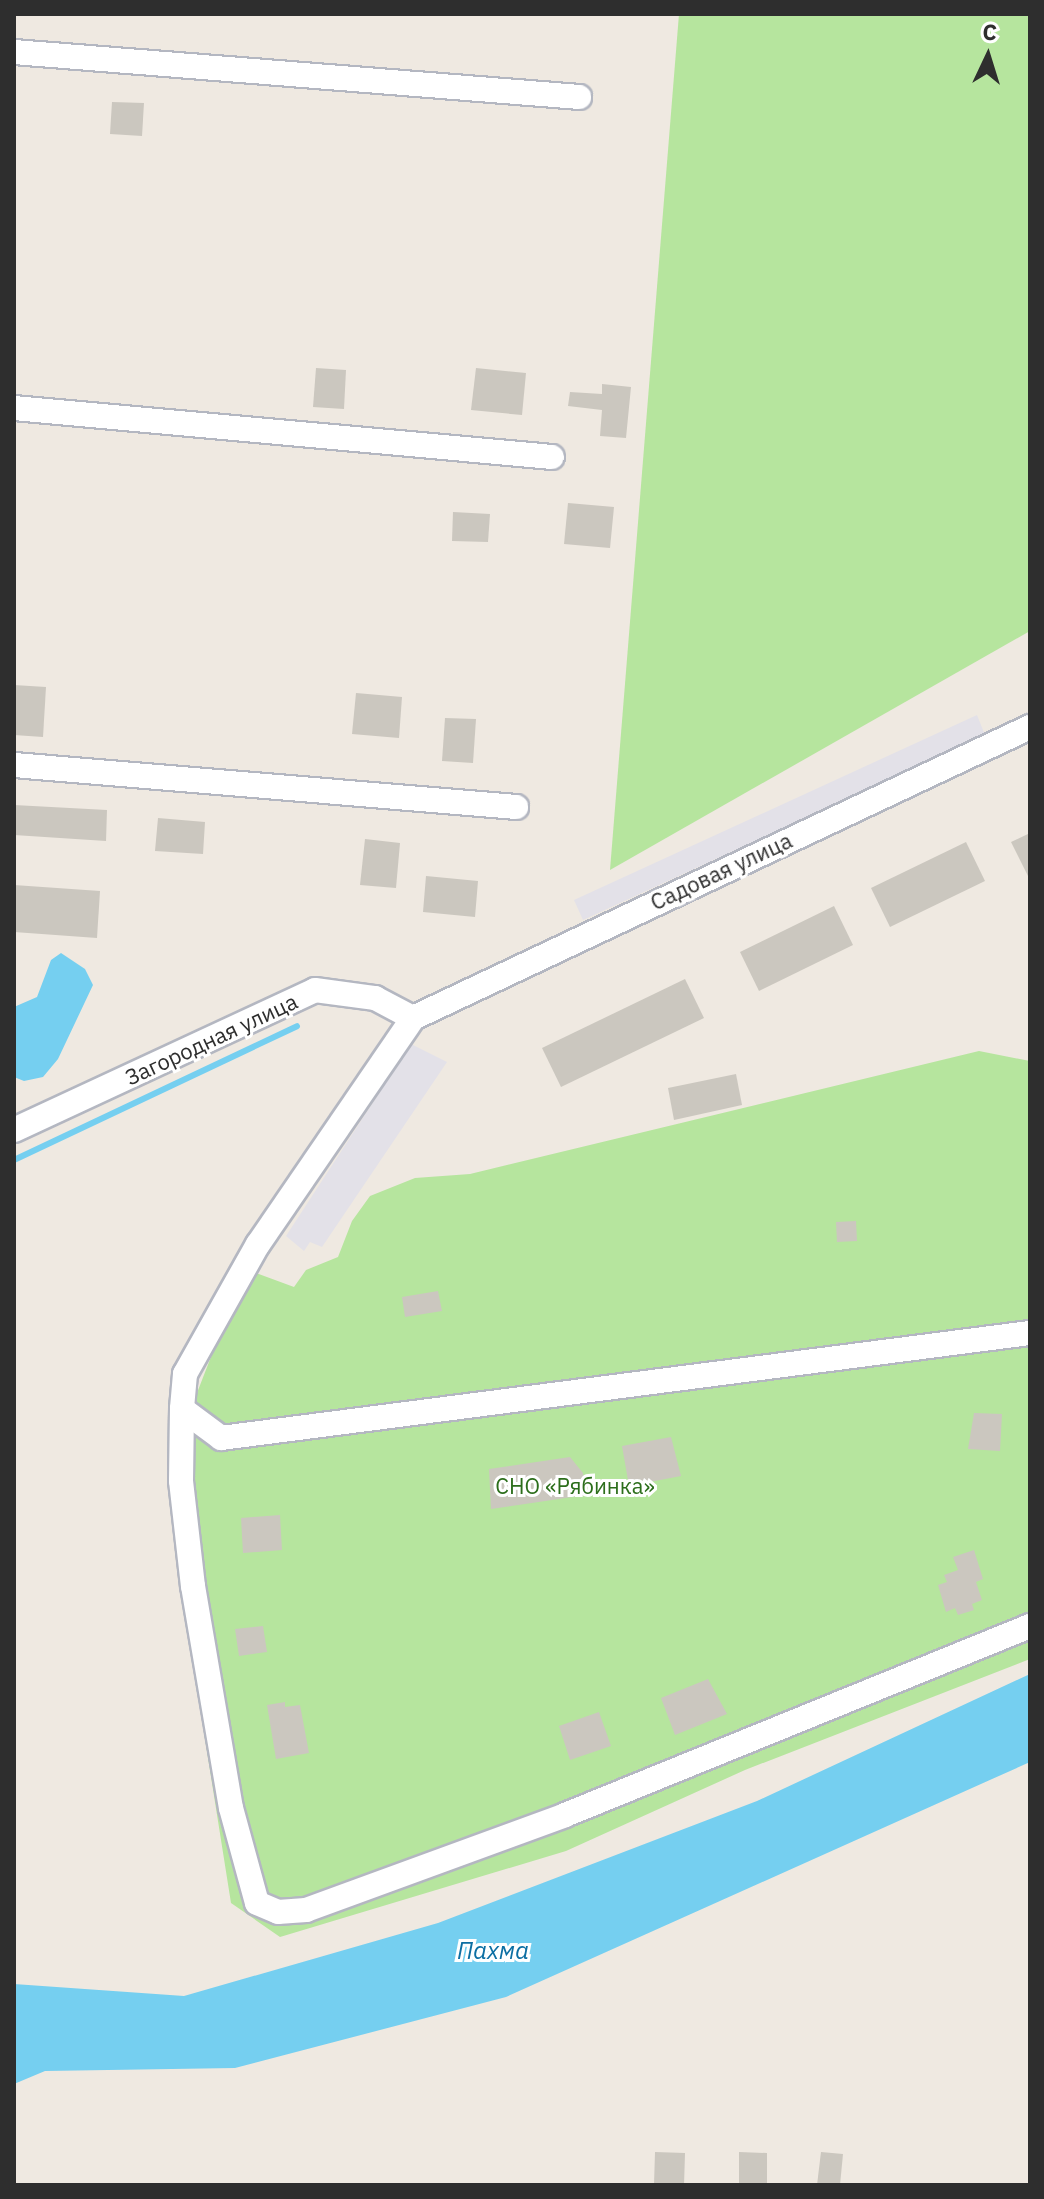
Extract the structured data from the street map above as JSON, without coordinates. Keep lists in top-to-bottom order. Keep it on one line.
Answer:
{"streets":{"street":["Садовая улица","Загородная улица"]},"crossings":[["Садовая улица","Загородная улица"]],"water":["Пахма"],"parks":["СНО «Рябинка»"],"north":"top"}
